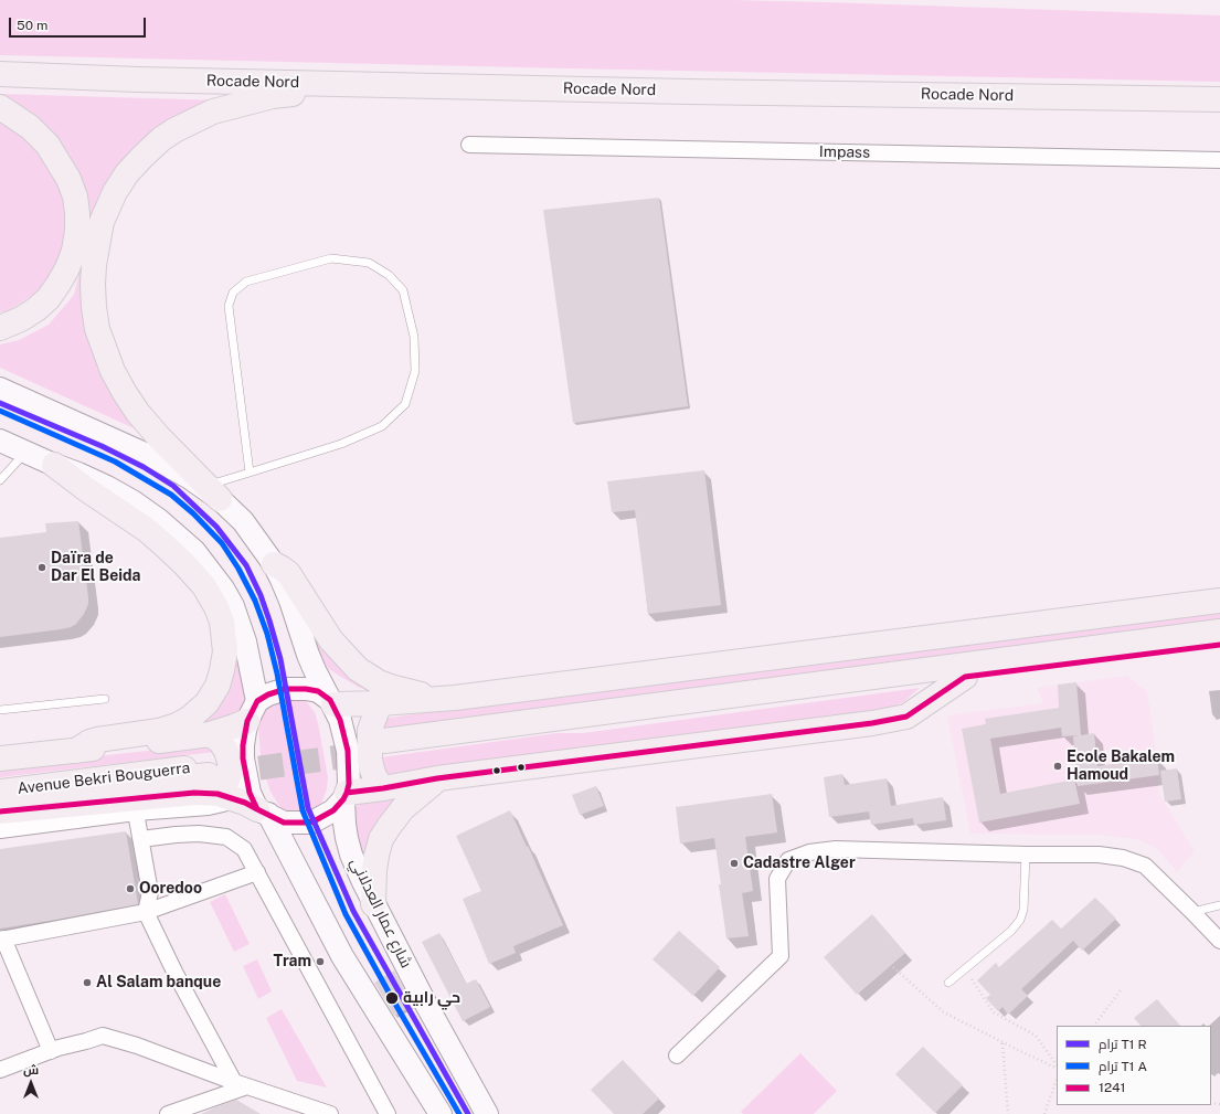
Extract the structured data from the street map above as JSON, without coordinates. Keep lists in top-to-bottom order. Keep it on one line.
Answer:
{"streets":{"highway":["Rocade Nord","Avenue Bekri Bouguerra"],"main road":["شارع عمار العدلاني"],"street":["Impass"]},"places":["Daïra de Dar El Beida","Ecole Bakalem Hamoud","Cadastre Alger","Ooredoo","Tram","Al Salam banque","حي رابية"],"lines":["transit line 1241"],"legend":["ترام T1 R","ترام T1 A","1241"],"scale_bar":"50 m","north":"top"}
